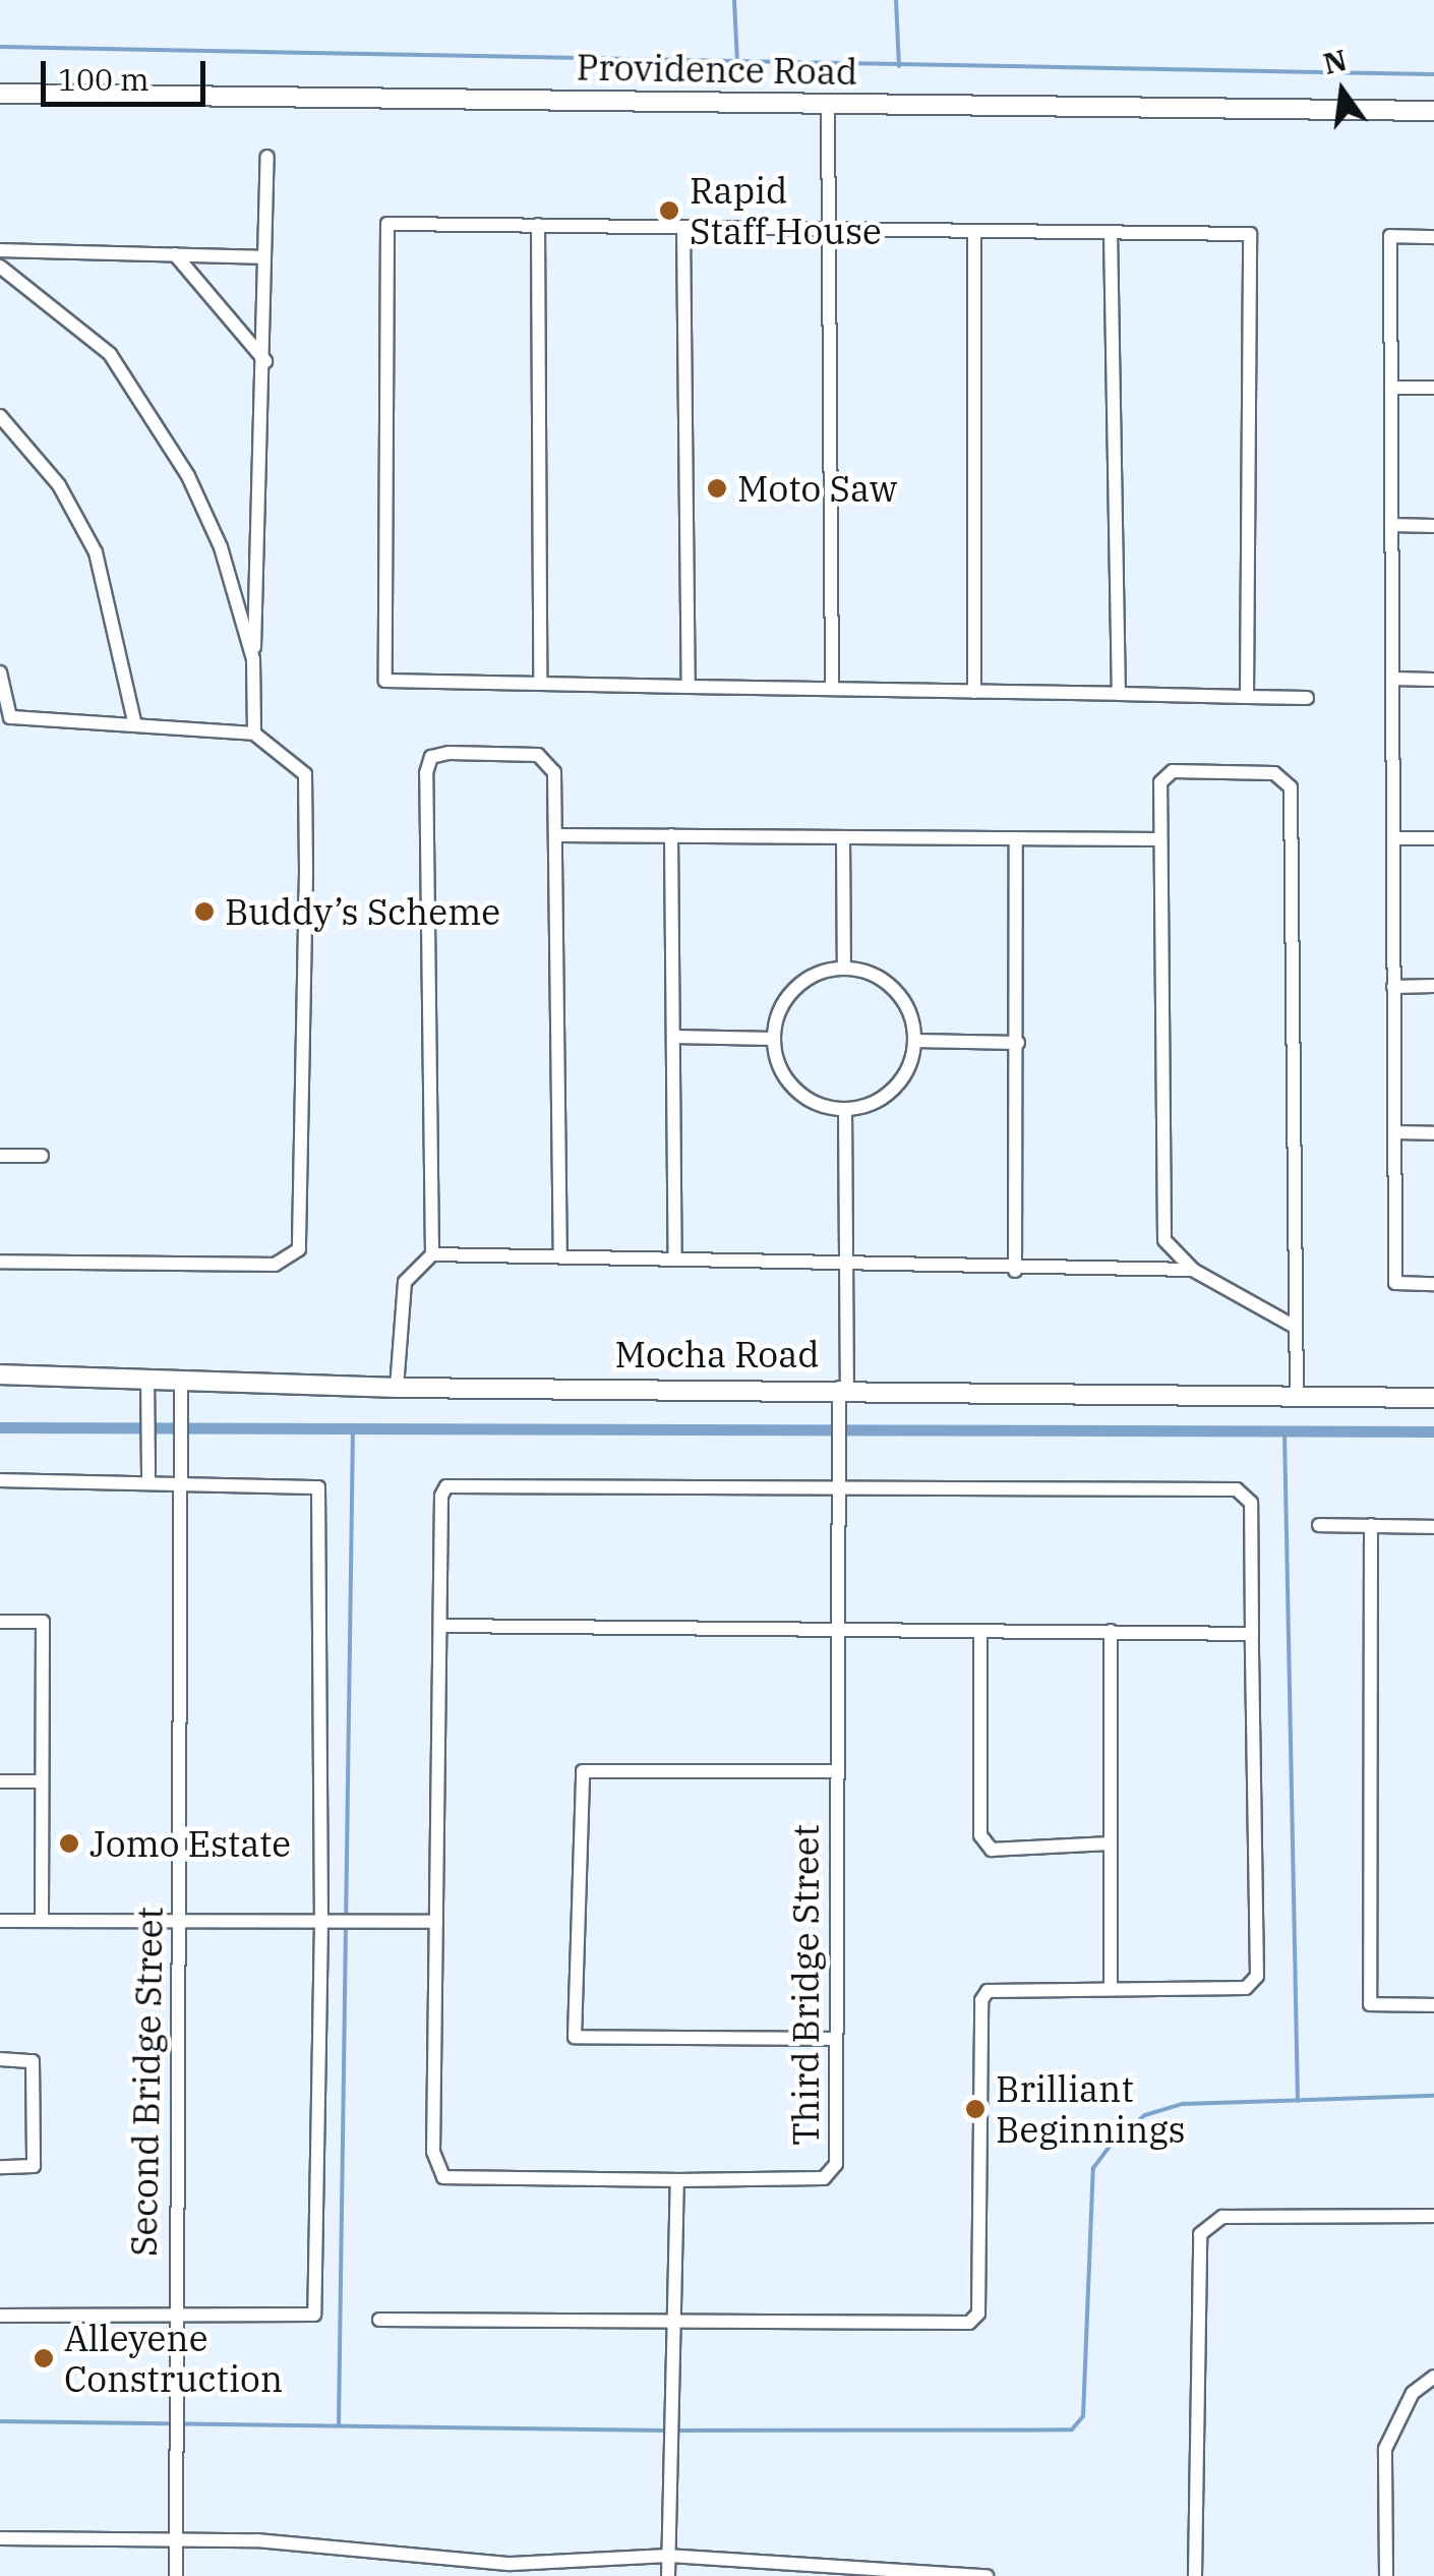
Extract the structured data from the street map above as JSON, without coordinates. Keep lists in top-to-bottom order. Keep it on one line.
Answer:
{"streets":{"street":["Providence Road","Mocha Road","Third Bridge Street","Second Bridge Street"]},"crossings":[["Mocha Road","Third Bridge Street"],["Mocha Road","Second Bridge Street"]],"places":["Rapid Staff House","Moto Saw","Buddy’s Scheme","Jomo Estate","Brilliant Beginnings","Alleyene Construction"],"scale_bar":"100 m","north":"top"}
